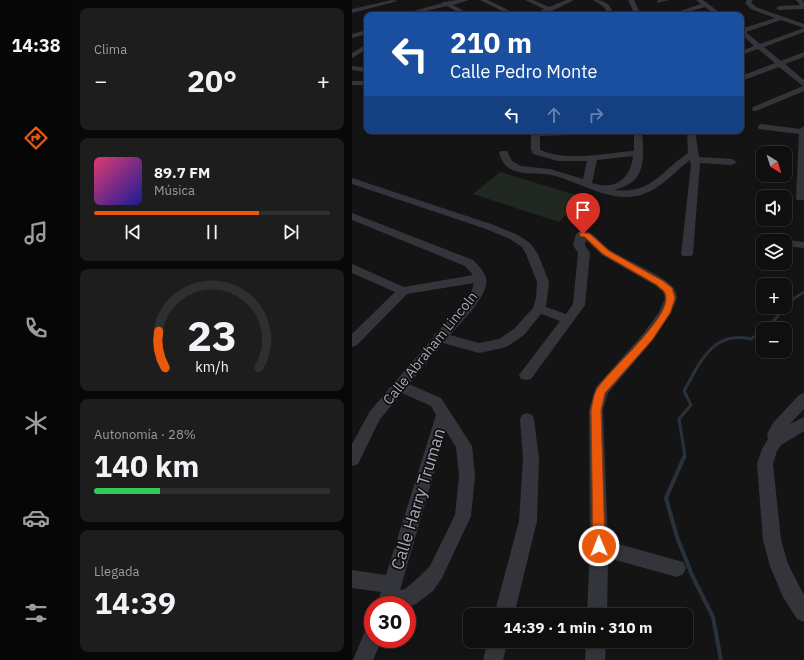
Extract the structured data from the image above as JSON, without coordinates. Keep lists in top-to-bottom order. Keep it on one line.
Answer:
{"streets":{"street":["Calle Abraham Lincoln","Calle Harry Truman"]},"north":"bottom right","page":{"tabs":"14:38","tile":["Clima",["Autonomía · 28%","140 km"],["Llegada","14:39"]],"turn":["210 m","Calle Pedro Monte"],"heat":["−","20°","+"],"map_buttons":["+","−"],"song":["89.7 FM","Música"],"limit":"30","trip":"14:39 · 1 min · 310 m","gauge":["23","km/h"]}}
